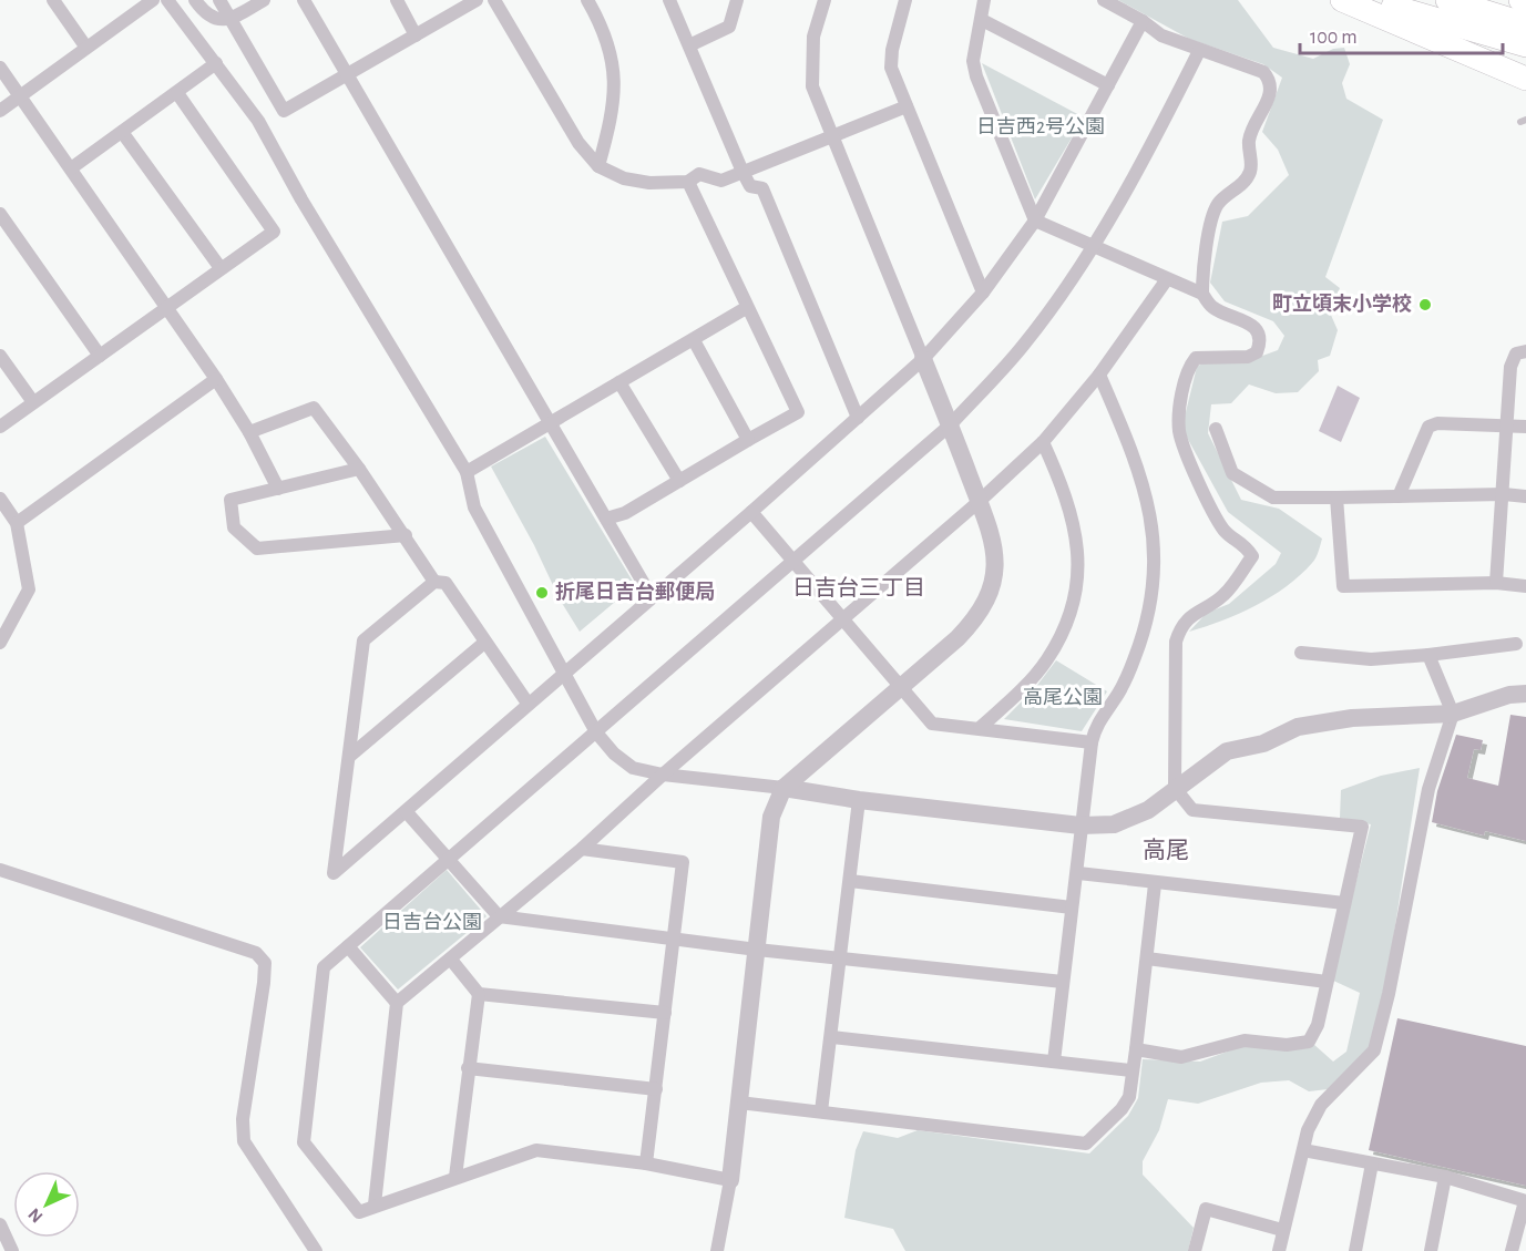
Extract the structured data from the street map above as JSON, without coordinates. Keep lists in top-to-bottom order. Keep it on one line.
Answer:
{"districts":["日吉台三丁目","高尾"],"parks":["日吉西2号公園","高尾公園","日吉台公園"],"places":["町立頃末小学校","折尾日吉台郵便局"],"scale_bar":"100 m","north":"bottom left"}
